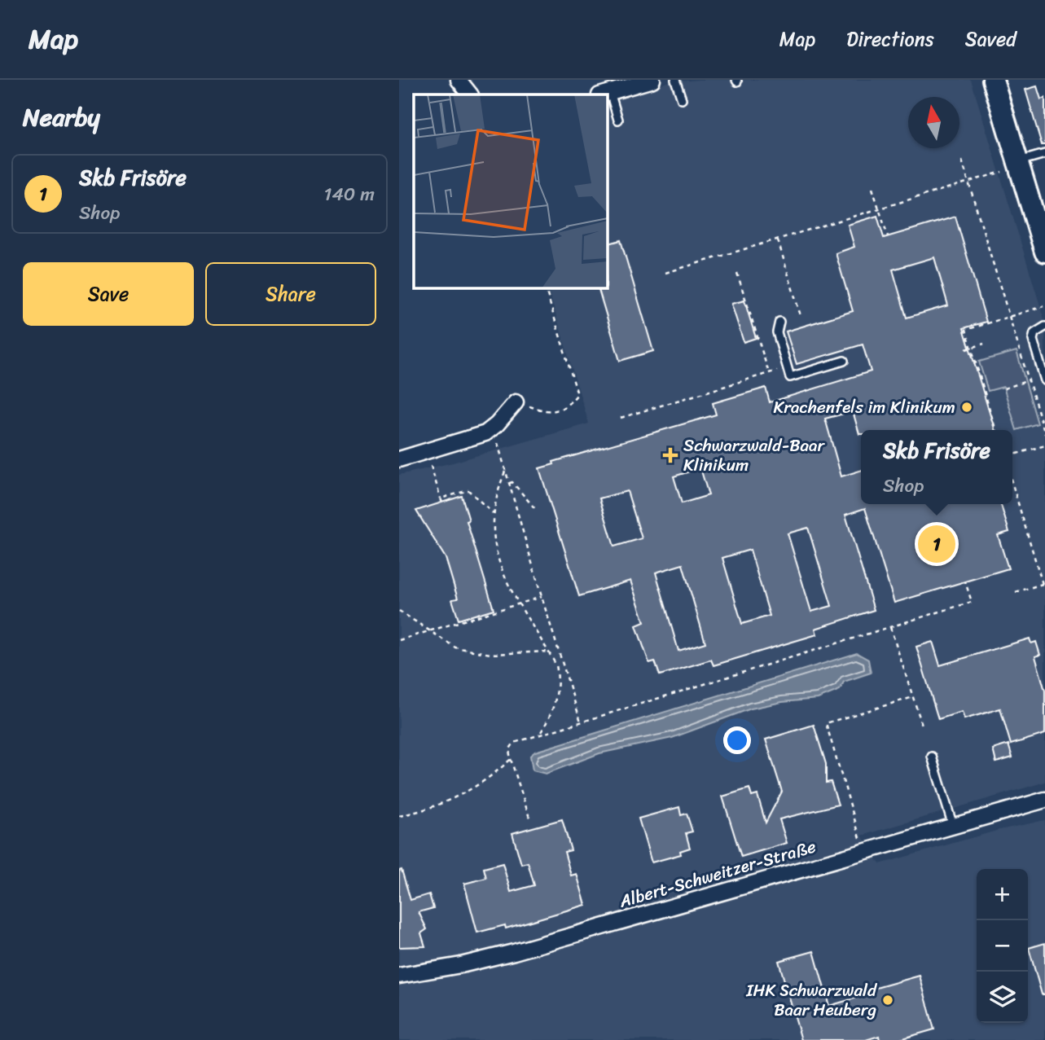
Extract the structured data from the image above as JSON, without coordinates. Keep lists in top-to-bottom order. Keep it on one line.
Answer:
{"streets":{"street":["Albert-Schweitzer-Straße"]},"places":{"other":["Krachenfels im Klinikum","IHK Schwarzwald Baar Heuberg"],"health":["Schwarzwald-Baar Klinikum"]},"north":"top","page":{"header":"Map","nav":["Map","Directions","Saved"],"heading":"Nearby","list":[{"mark":"1","name":"Skb Frisöre","note":"Shop","value":"140 m"}],"buttons":["Save","Share"],"popup":["Skb Frisöre","Shop"],"pins":"1","map_buttons":["+","−"]}}
